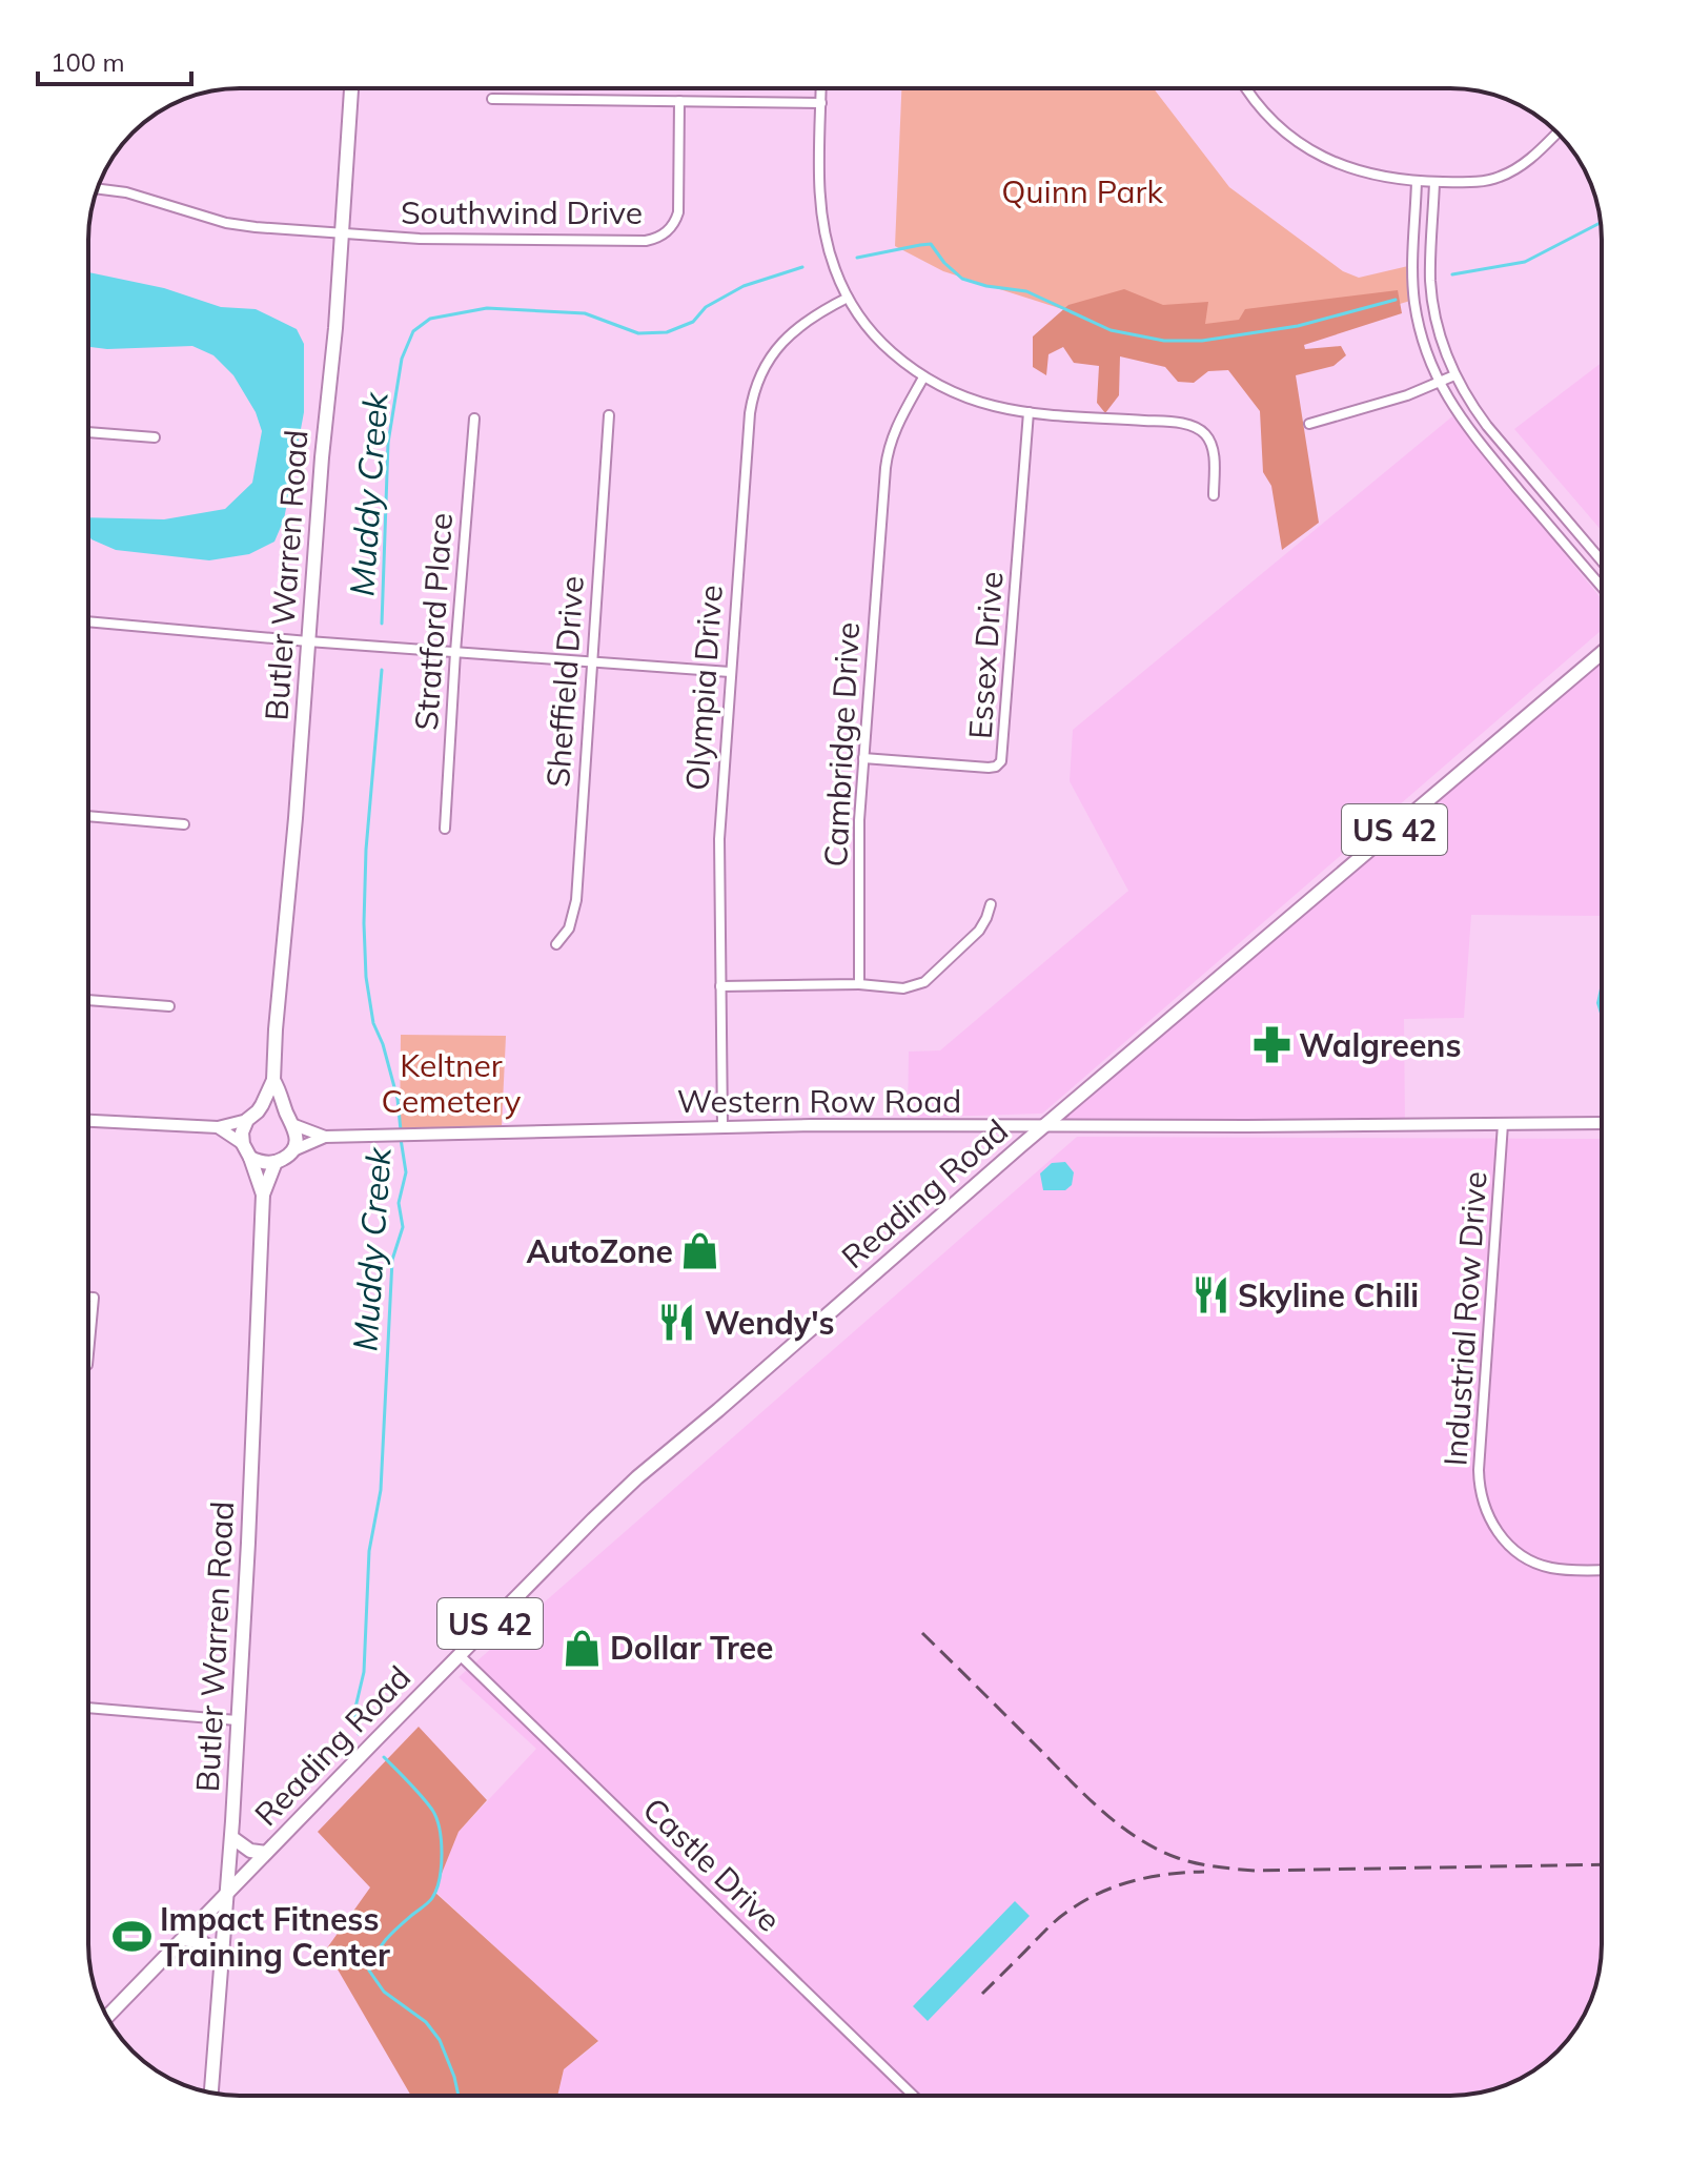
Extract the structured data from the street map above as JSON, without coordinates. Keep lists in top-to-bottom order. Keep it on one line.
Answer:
{"streets":{"main road":["Butler Warren Road","US 42","Reading Road"],"street":["Southwind Drive","Stratford Place","Essex Drive","Sheffield Drive","Olympia Drive","Cambridge Drive","Western Row Road","Industrial Row Drive","Castle Drive"]},"crossings":[["Southwind Drive","Butler Warren Road"],["Butler Warren Road","US 42"],["Butler Warren Road","Western Row Road"],["Butler Warren Road","Reading Road"],["Essex Drive","Cambridge Drive"],["Olympia Drive","Western Row Road"],["US 42","Reading Road"],["Western Row Road","Reading Road"],["Western Row Road","Industrial Row Drive"],["Reading Road","Castle Drive"]],"water":["Muddy Creek"],"parks":["Quinn Park","Keltner Cemetery"],"places":{"pharmacy":["Walgreens"],"shop":["AutoZone","Dollar Tree"],"restaurant":["Skyline Chili","Wendy's"],"sports":["Impact Fitness Training Center"]},"scale_bar":"100 m"}
